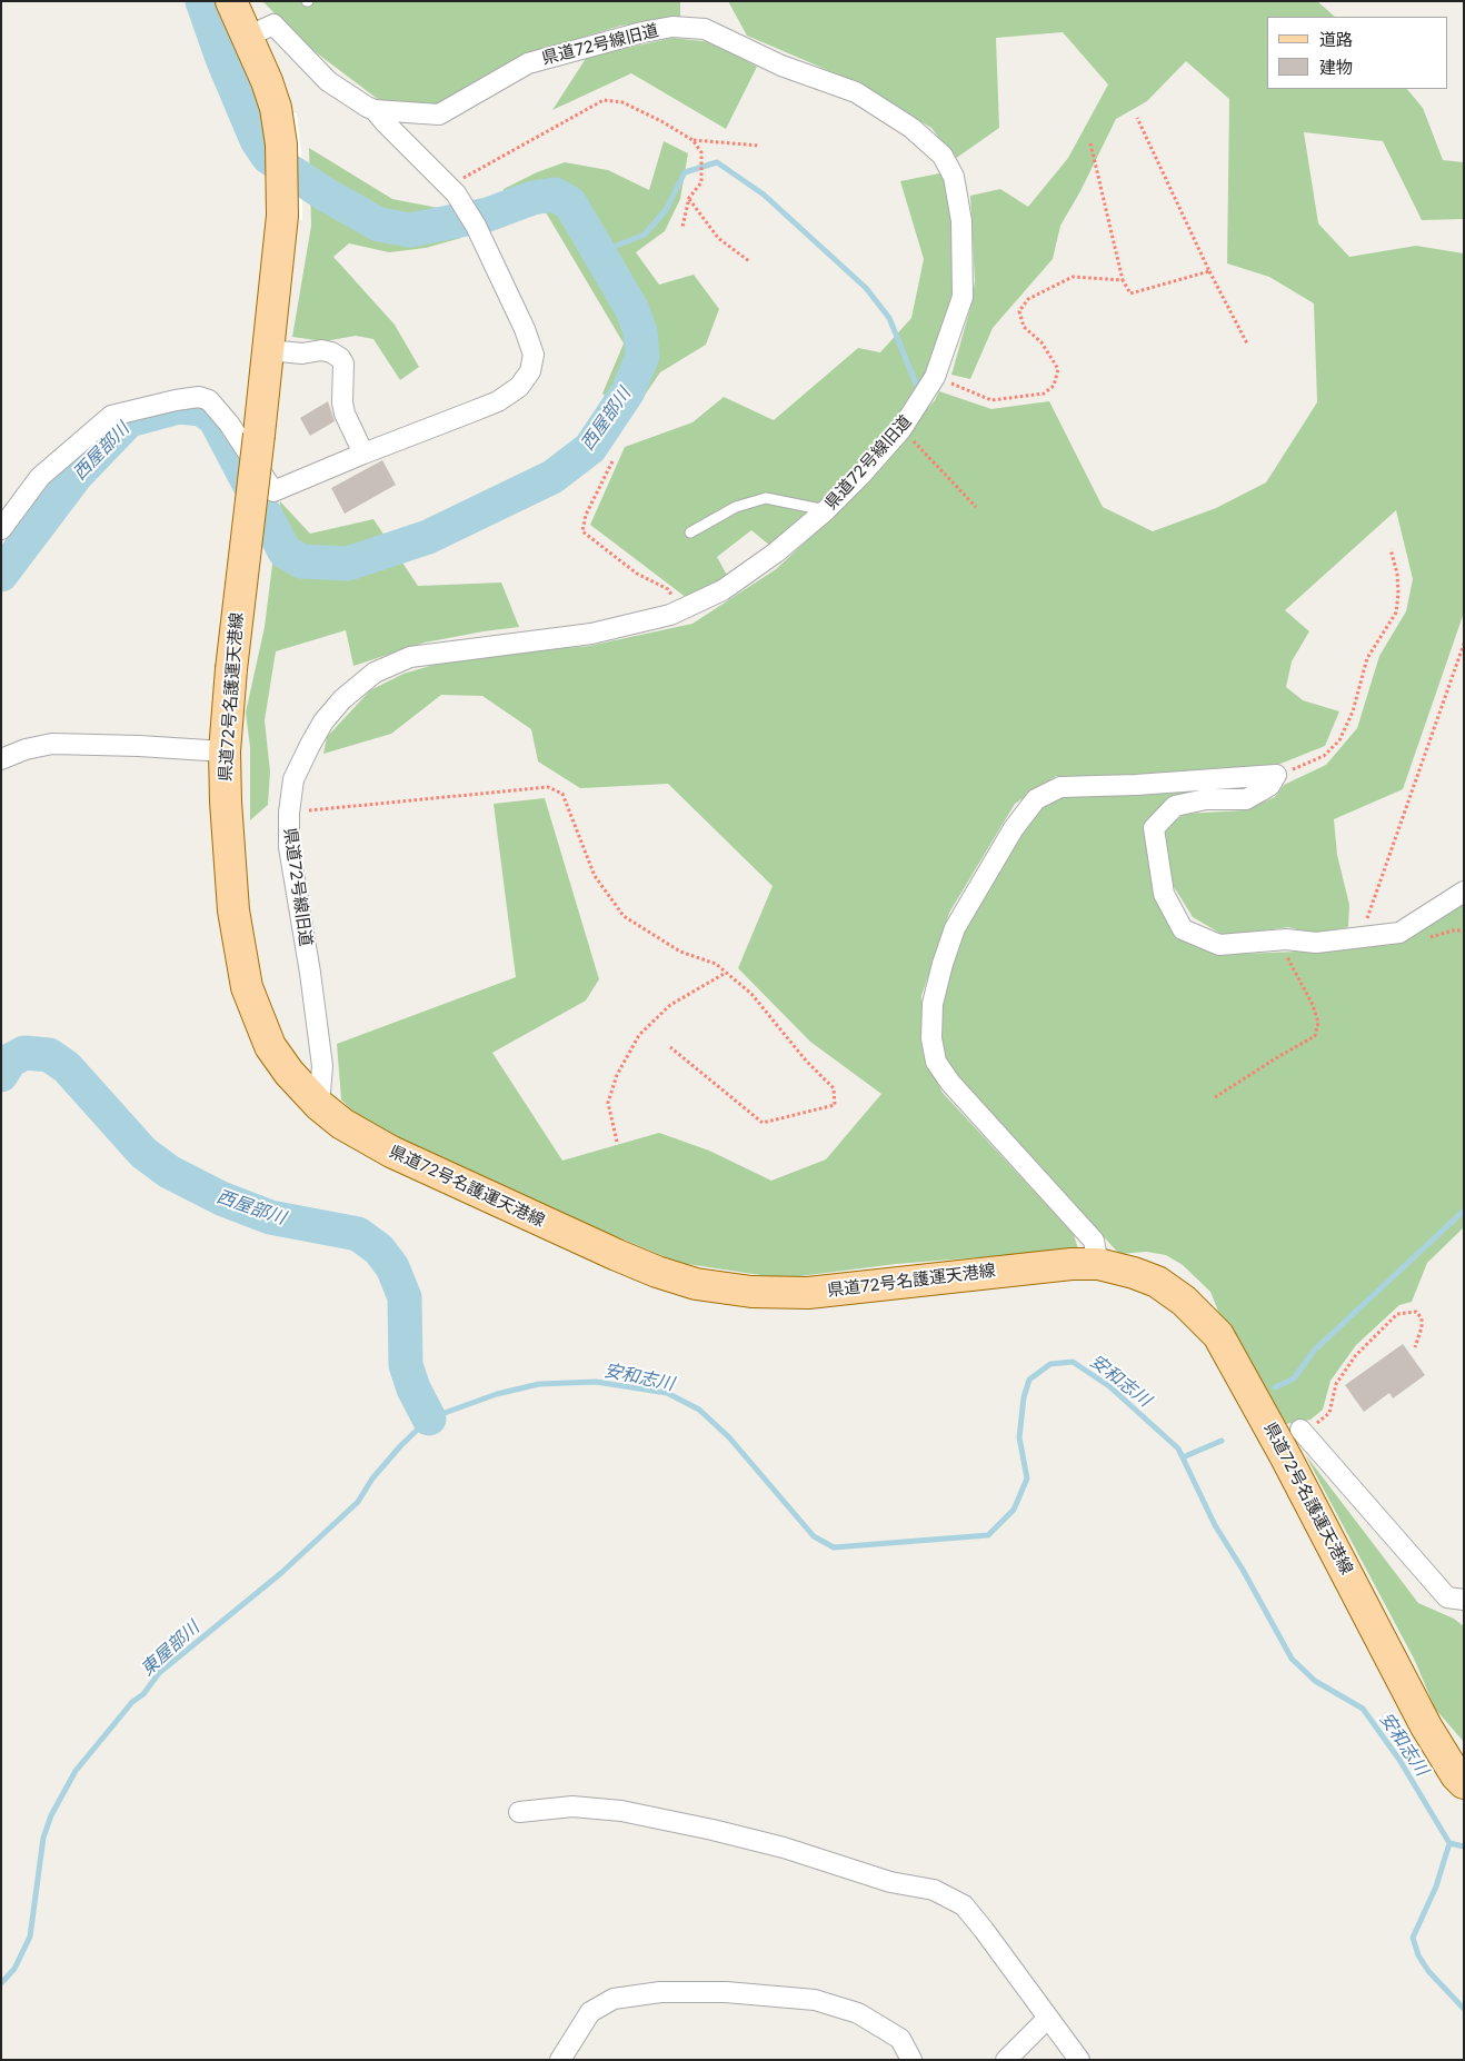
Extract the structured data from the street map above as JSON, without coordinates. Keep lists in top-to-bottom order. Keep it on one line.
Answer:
{"streets":{"main road":["県道72号名護運天港線"],"street":["県道72号線旧道"]},"crossings":[["県道72号線旧道","県道72号名護運天港線"]],"water":["西屋部川","安和志川","東屋部川"],"legend":["道路","建物"]}
